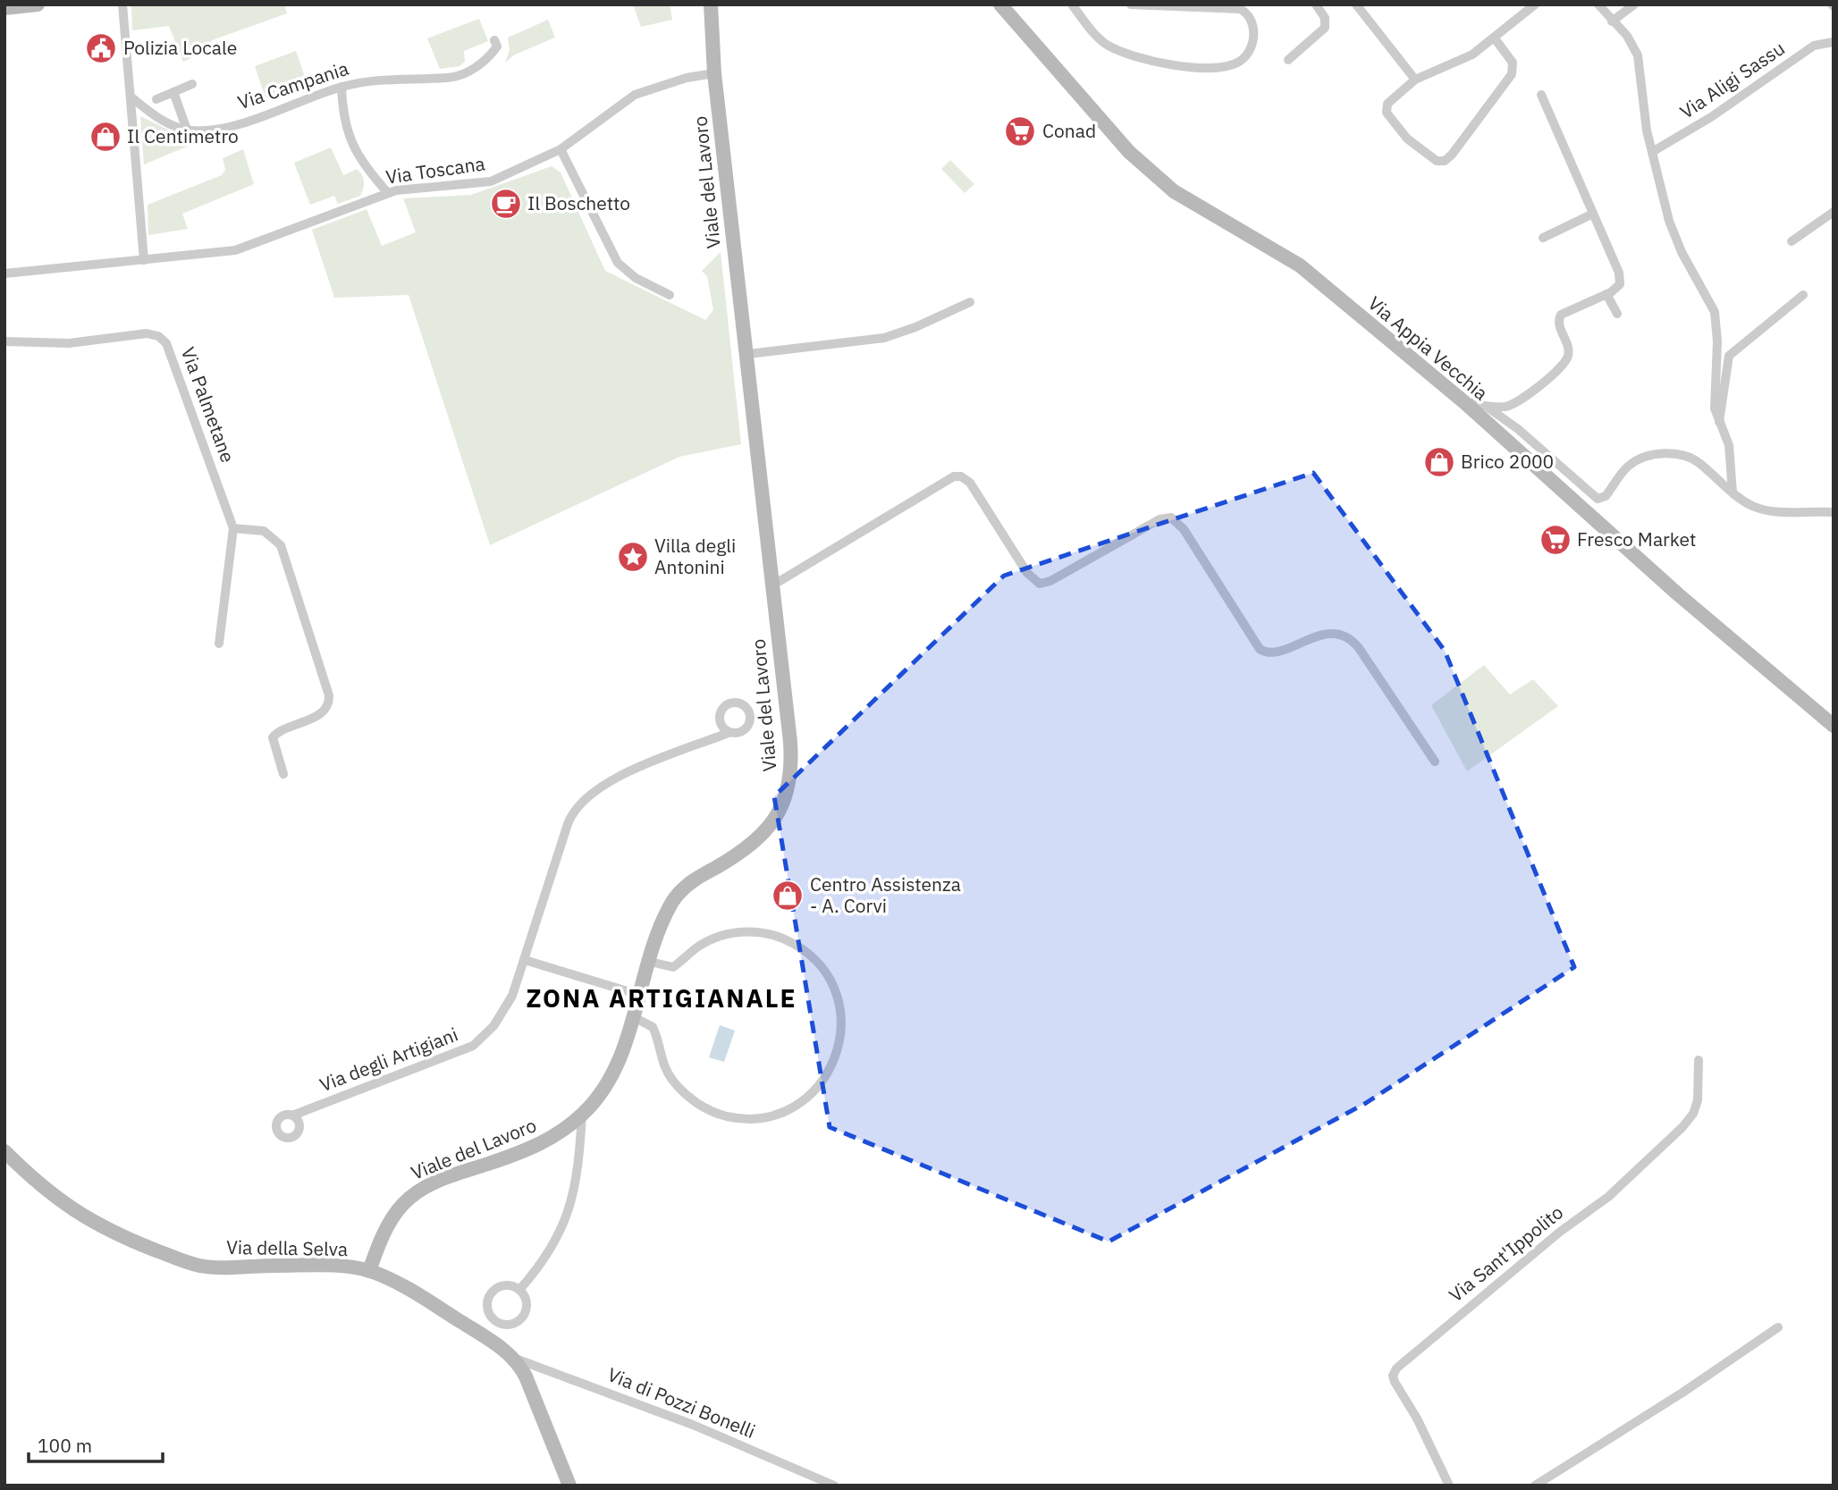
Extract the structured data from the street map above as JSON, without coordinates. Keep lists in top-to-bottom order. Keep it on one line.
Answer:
{"streets":{"street":["Via Aligi Sassu","Via Campania","Via Toscana","Viale del Lavoro","Via Appia Vecchia","Via Palmetane","Via degli Artigiani","Via della Selva","Via Sant'Ippolito","Via di Pozzi Bonelli"]},"crossings":[["Via Toscana","Viale del Lavoro"],["Viale del Lavoro","Via della Selva"],["Via della Selva","Via di Pozzi Bonelli"]],"districts":["ZONA ARTIGIANALE"],"places":{"public building":["Polizia Locale"],"supermarket":["Conad","Fresco Market"],"shop":["Il Centimetro","Brico 2000","Centro Assistenza - A. Corvi"],"cafe":["Il Boschetto"],"place":["Villa degli Antonini"]},"scale_bar":"100 m"}
